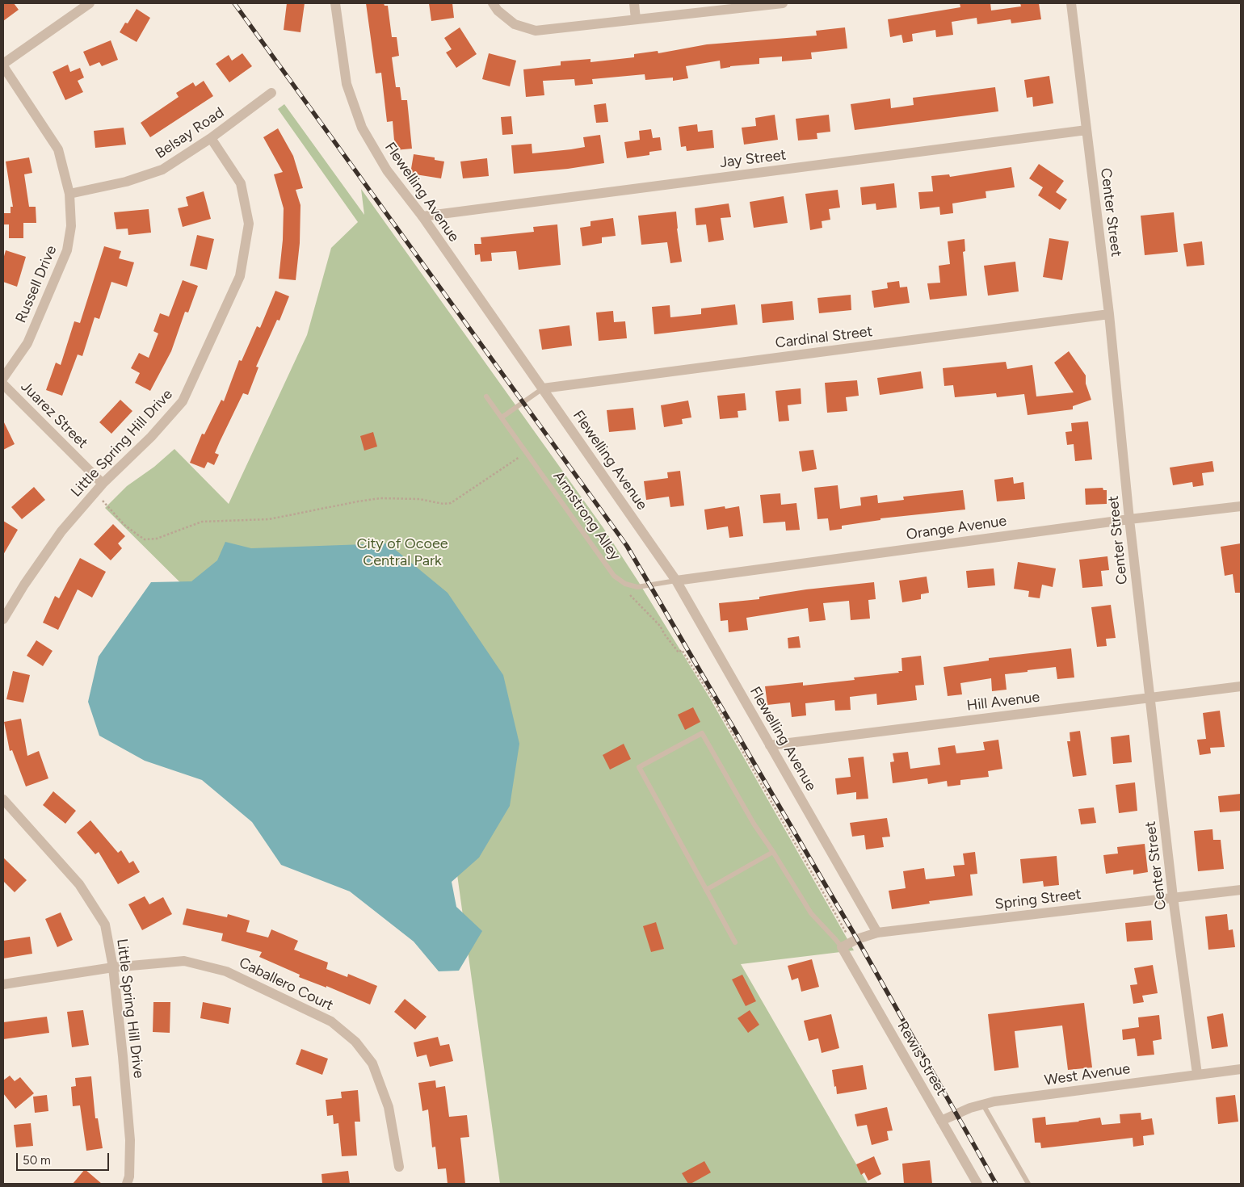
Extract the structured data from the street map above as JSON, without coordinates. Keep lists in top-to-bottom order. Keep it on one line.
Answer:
{"streets":{"street":["Belsay Road","Jay Street","Flewelling Avenue","Center Street","Russell Drive","Cardinal Street","Juarez Street","Little Spring Hill Drive","Orange Avenue","Hill Avenue","Spring Street","Caballero Court","Rewis Street","West Avenue"],"lane":["Armstrong Alley"]},"crossings":[["Belsay Road","Russell Drive"],["Belsay Road","Little Spring Hill Drive"],["Jay Street","Flewelling Avenue"],["Jay Street","Center Street"],["Flewelling Avenue","Cardinal Street"],["Flewelling Avenue","Armstrong Alley"],["Flewelling Avenue","Orange Avenue"],["Flewelling Avenue","Hill Avenue"],["Flewelling Avenue","Spring Street"],["Center Street","Cardinal Street"],["Center Street","Orange Avenue"],["Center Street","Hill Avenue"],["Center Street","Spring Street"],["Center Street","West Avenue"],["Juarez Street","Little Spring Hill Drive"],["Little Spring Hill Drive","Caballero Court"],["Armstrong Alley","Orange Avenue"],["Spring Street","Rewis Street"],["Rewis Street","West Avenue"]],"parks":["City of Ocoee Central Park"],"scale_bar":"50 m"}
